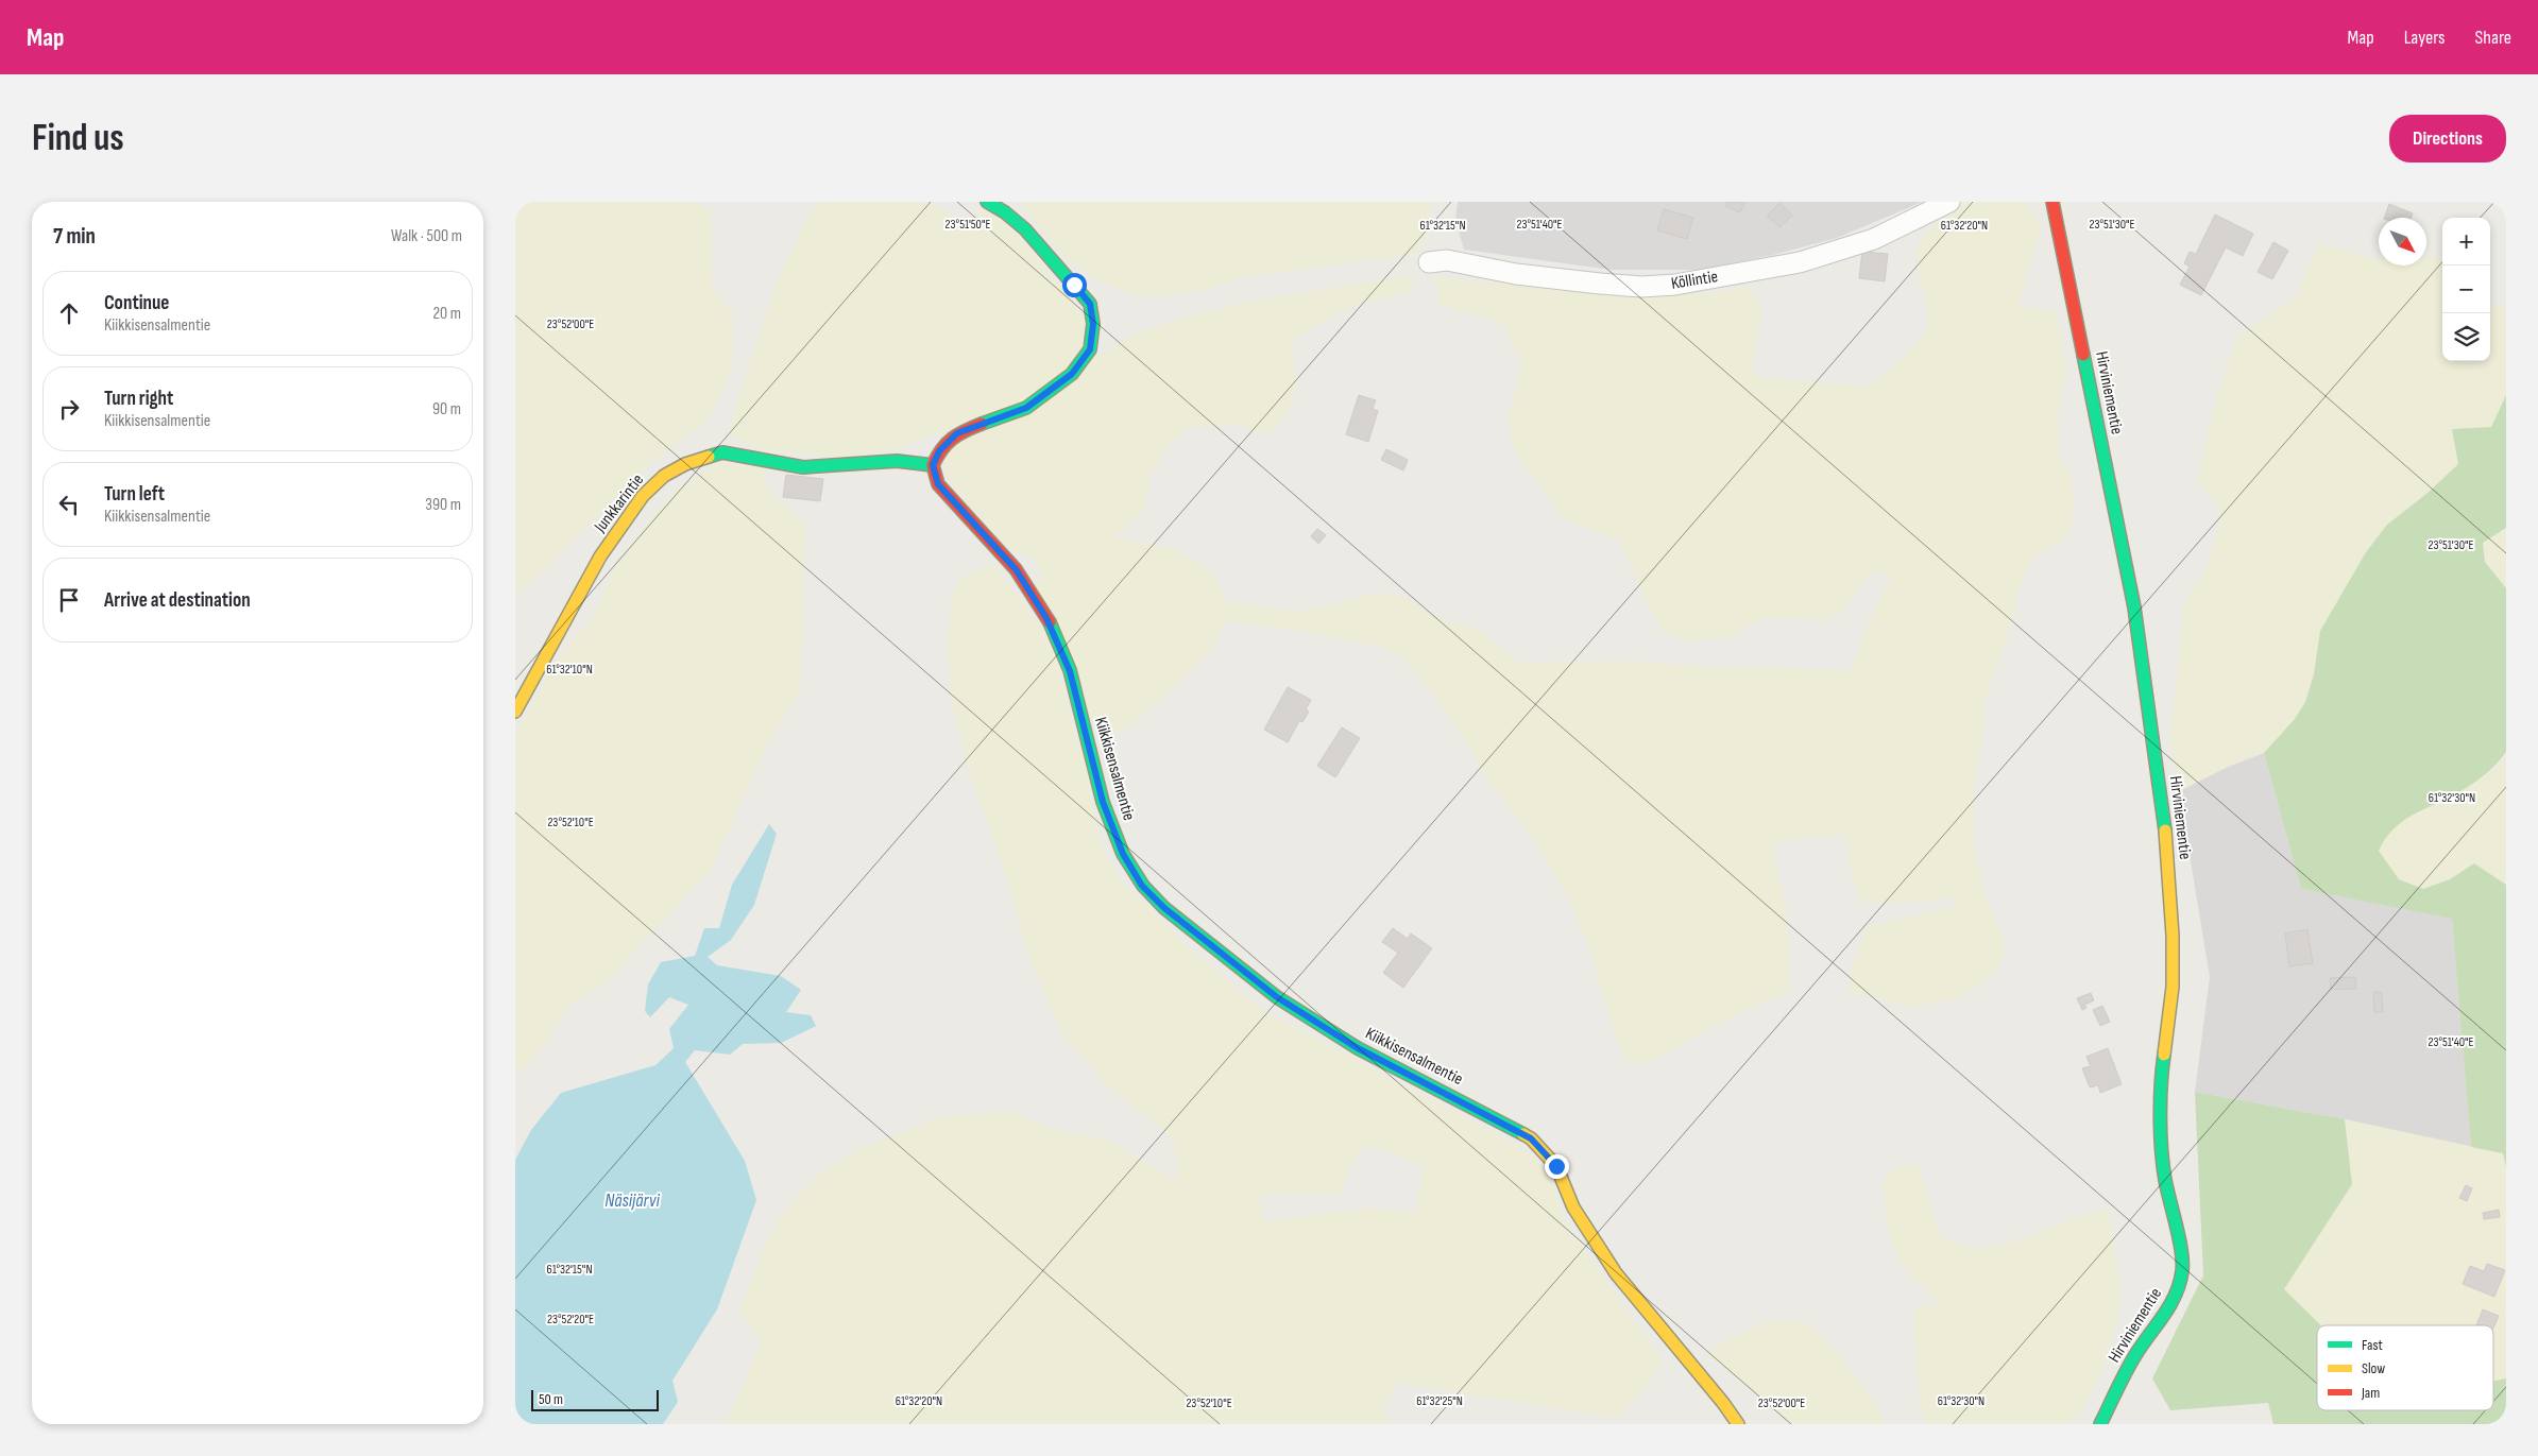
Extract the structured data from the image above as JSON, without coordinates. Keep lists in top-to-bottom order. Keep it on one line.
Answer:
{"streets":{"street":["Köllintie","Hirviniementie","Junkkarintie","Kiikkisensalmentie"]},"crossings":[["Junkkarintie","Kiikkisensalmentie"]],"water":["Näsijärvi"],"legend":["Fast","Slow","Jam"],"scale_bar":"50 m","north":"bottom right","page":{"header":"Map","nav":["Map","Layers","Share"],"buttons":"Directions","title":"Find us","heading":["7 min","Walk · 500 m"],"map_buttons":["+","−"],"list":[["Continue","Kiikkisensalmentie","20 m"],["Turn right","Kiikkisensalmentie","90 m"],["Turn left","Kiikkisensalmentie","390 m"],"Arrive at destination"],"scale":"50 m"},"coordinates":["23°51'50\"E","23°51'40\"E","23°51'30\"E","61°32'15\"N","61°32'20\"N","23°52'00\"E","61°32'10\"N","61°32'30\"N","23°52'10\"E","23°52'20\"E","61°32'25\"N"]}
